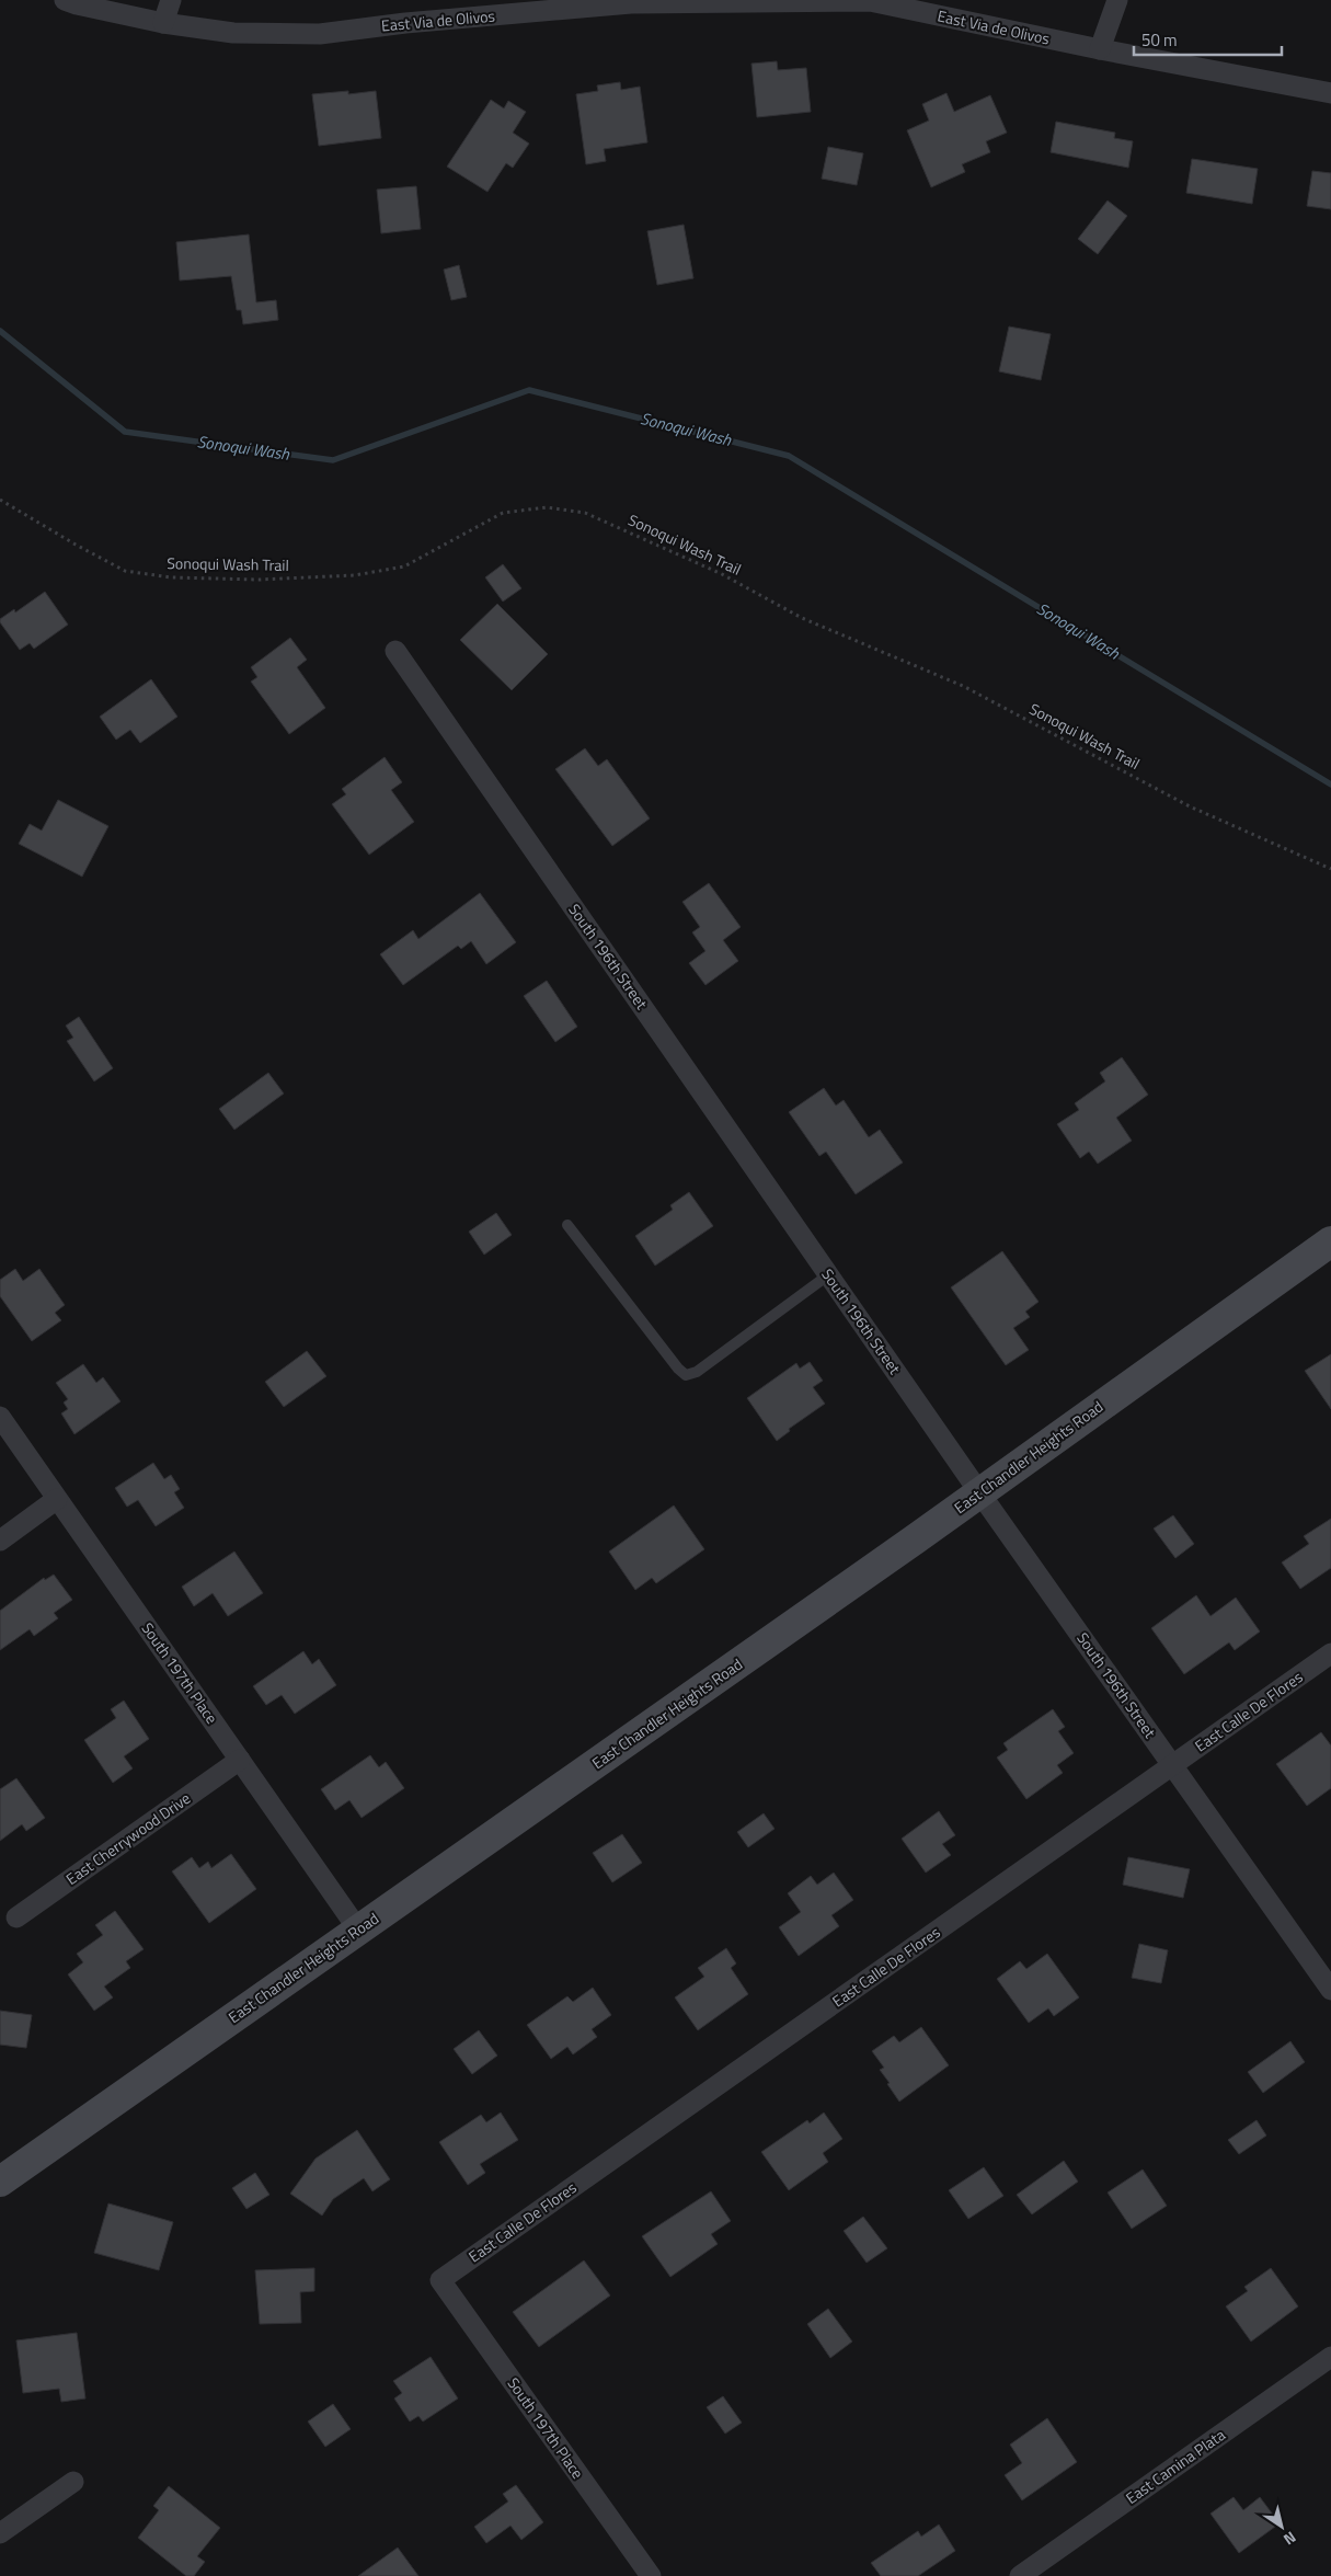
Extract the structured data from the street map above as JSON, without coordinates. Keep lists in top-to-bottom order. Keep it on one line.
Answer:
{"streets":{"main road":["East Chandler Heights Road"],"street":["East Via de Olivos","South 196th Street","South 197th Place","East Calle De Flores","East Cherrywood Drive","East Camina Plata"],"path":["Sonoqui Wash Trail"]},"crossings":[["South 196th Street","East Chandler Heights Road"],["South 196th Street","East Calle De Flores"],["East Chandler Heights Road","South 197th Place"],["South 197th Place","East Calle De Flores"],["South 197th Place","East Cherrywood Drive"]],"water":["Sonoqui Wash"],"scale_bar":"50 m","north":"bottom right"}
